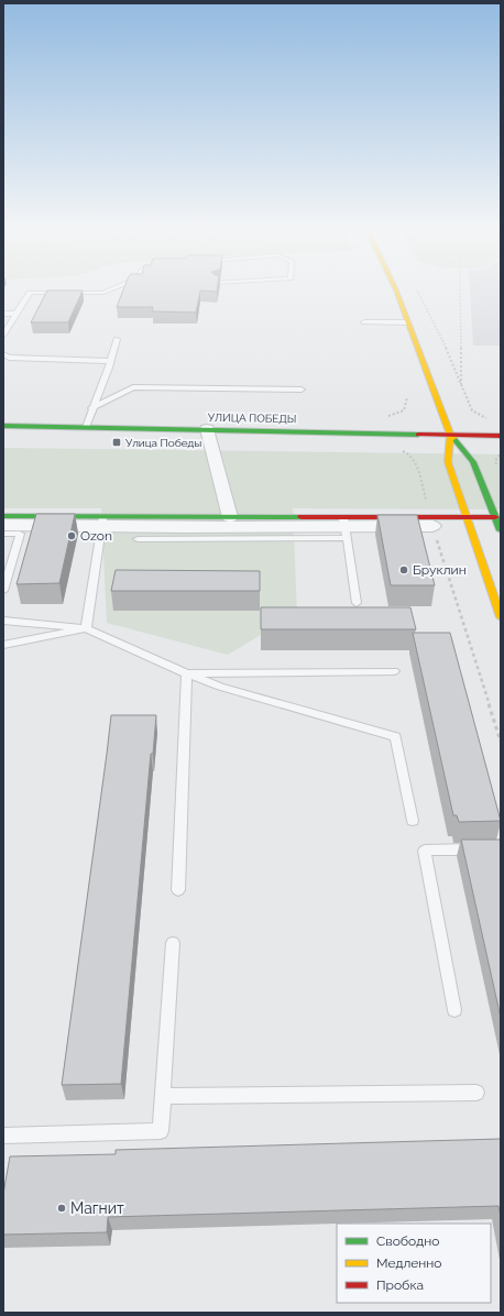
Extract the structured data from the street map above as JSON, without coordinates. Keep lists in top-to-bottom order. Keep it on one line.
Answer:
{"streets":{"main road":["УЛИЦА ПОБЕДЫ"]},"places":{"transit":["Улица Победы"],"other":["Ozon","Бруклин","Магнит"]},"legend":["Свободно","Медленно","Пробка"]}
